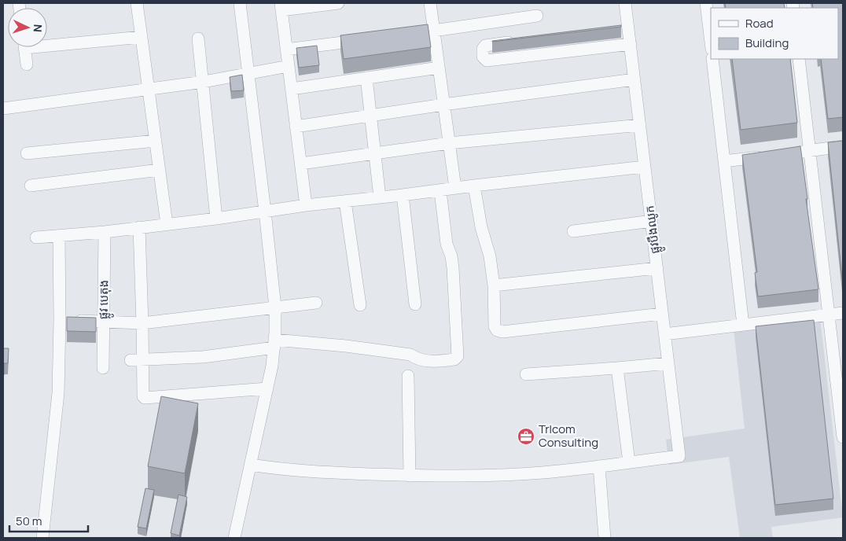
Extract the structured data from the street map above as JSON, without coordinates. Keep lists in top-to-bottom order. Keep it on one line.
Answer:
{"streets":{"street":["ផ្លូវបឹងឈូក","ផ្លូវ បេតុង"]},"places":{"office":["TrIcom Consulting"]},"legend":["Road","Building"],"scale_bar":"50 m","north":"right"}
